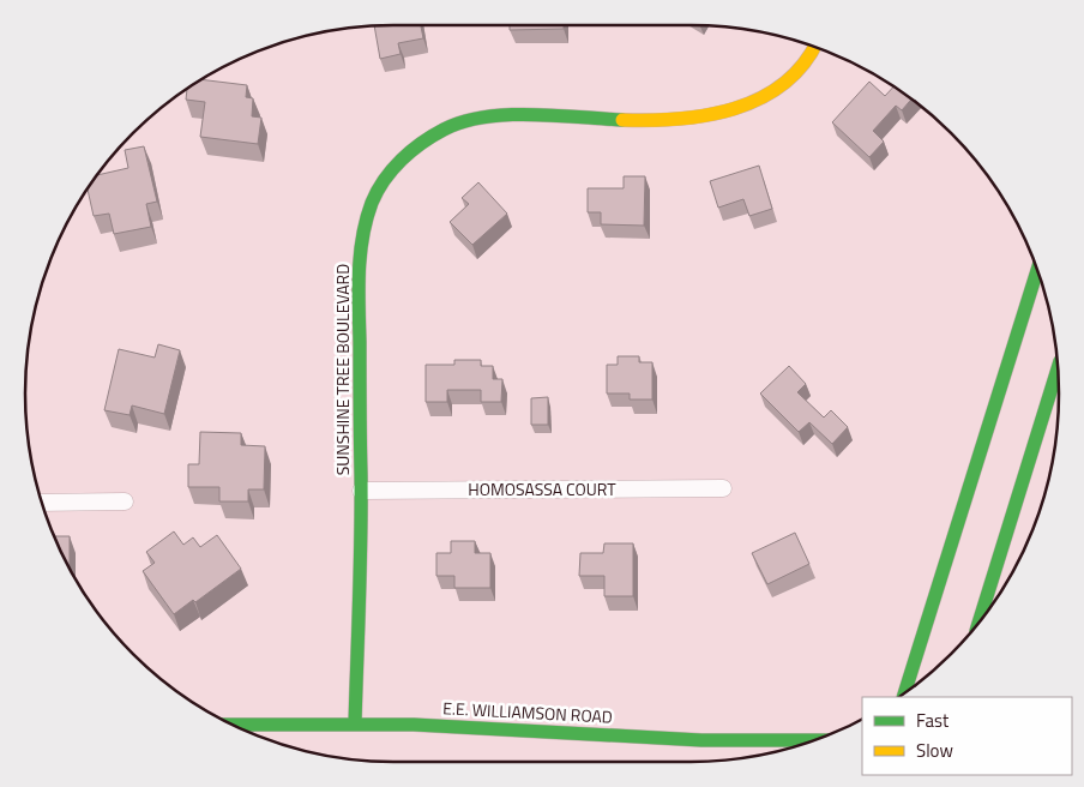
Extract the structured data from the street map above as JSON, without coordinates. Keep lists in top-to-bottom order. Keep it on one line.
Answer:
{"streets":{"main road":["SUNSHINE TREE BOULEVARD","E.E. WILLIAMSON ROAD"],"street":["HOMOSASSA COURT"]},"crossings":[["SUNSHINE TREE BOULEVARD","HOMOSASSA COURT"],["SUNSHINE TREE BOULEVARD","E.E. WILLIAMSON ROAD"]],"legend":["Fast","Slow"]}
